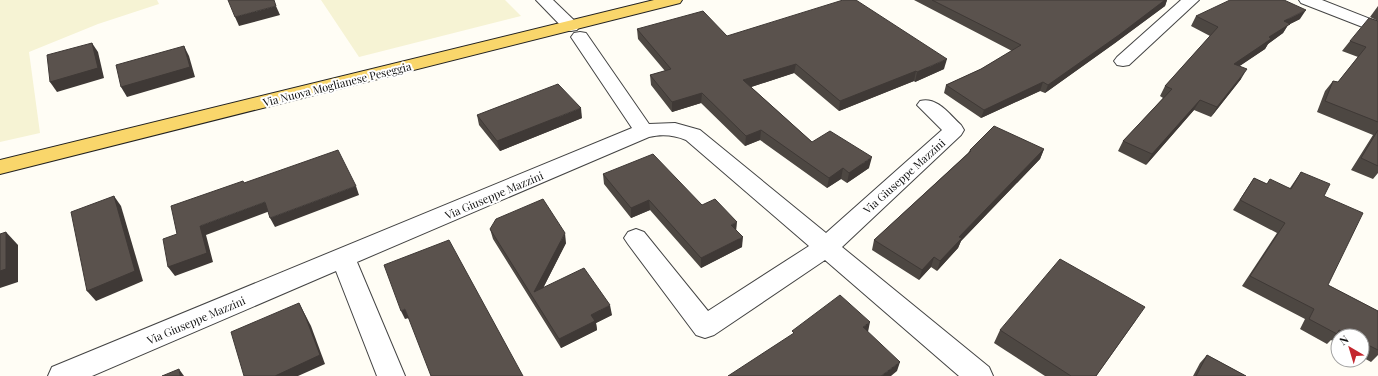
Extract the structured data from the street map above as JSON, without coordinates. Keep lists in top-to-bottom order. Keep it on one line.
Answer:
{"streets":{"main road":["Via Nuova Moglianese Peseggia"],"street":["Via Giuseppe Mazzini"]},"north":"top left"}
